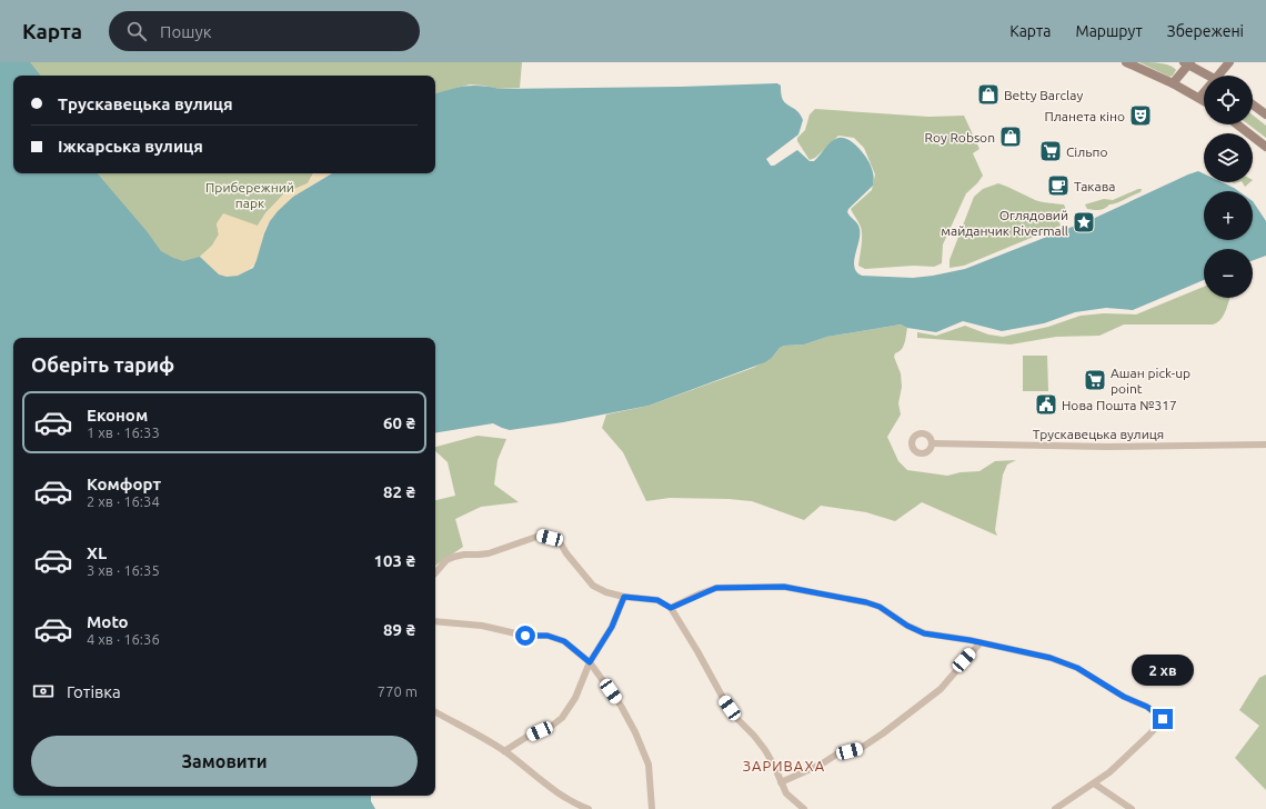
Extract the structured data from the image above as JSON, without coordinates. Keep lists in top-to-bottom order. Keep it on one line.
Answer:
{"streets":{"street":["Трускавецька вулиця"]},"districts":["ЗАРИВАХА"],"parks":["Прибережний парк"],"places":{"shop":["Betty Barclay","Roy Robson"],"theatre":["Планета кіно"],"supermarket":["Сільпо","Ашан pick-up point"],"cafe":["Такава"],"place":["Оглядовий майданчик Rivermall"],"public building":["Нова Пошта №317"]},"page":{"header":"Карта","search":"Пошук","nav":["Карта","Маршрут","Збережені"],"map_buttons":["+","−"],"banner":["Трускавецька вулиця","Іжкарська вулиця"],"heading":"Оберіть тариф","list":[{"name":"Економ","note":"1 хв · 16:33","value":"60 ₴"},{"name":"Комфорт","note":"2 хв · 16:34","value":"82 ₴"},{"name":"XL","note":"3 хв · 16:35","value":"103 ₴"},{"name":"Moto","note":"4 хв · 16:36","value":"89 ₴"}],"bubble":"2 хв","pay":["Готівка","770 m"],"buttons":"Замовити"}}
